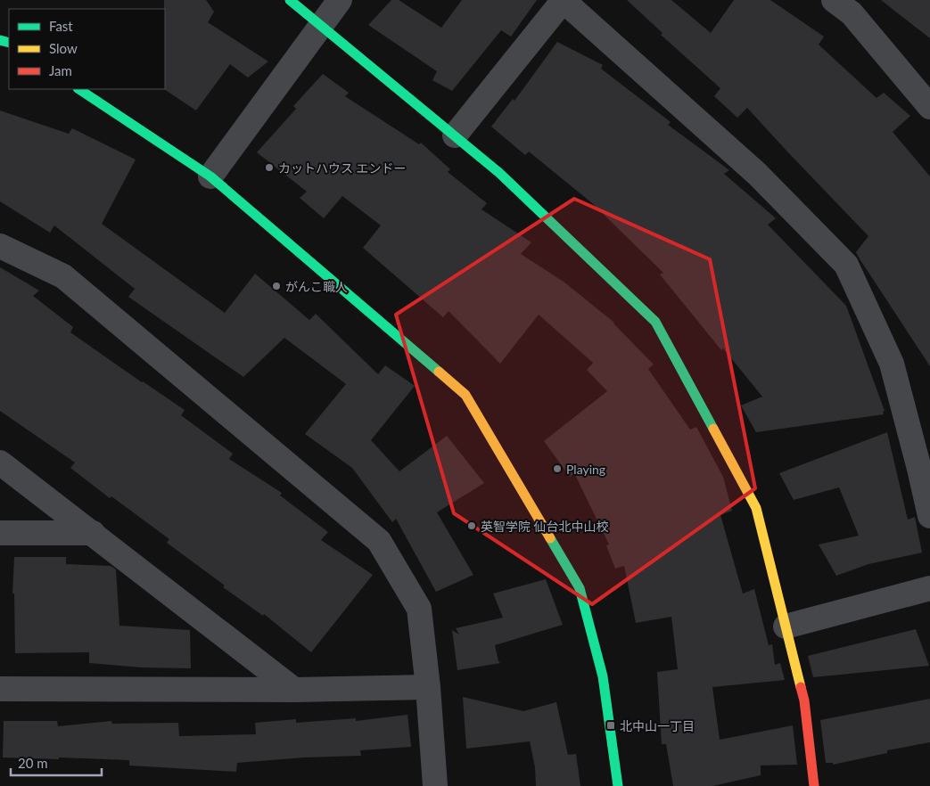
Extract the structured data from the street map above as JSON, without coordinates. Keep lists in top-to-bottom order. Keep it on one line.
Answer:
{"places":{"other":["カットハウス エンドー","がんこ職人","Playing","英智学院 仙台北中山校"],"transit":["北中山一丁目"]},"legend":["Fast","Slow","Jam"],"scale_bar":"20 m"}
